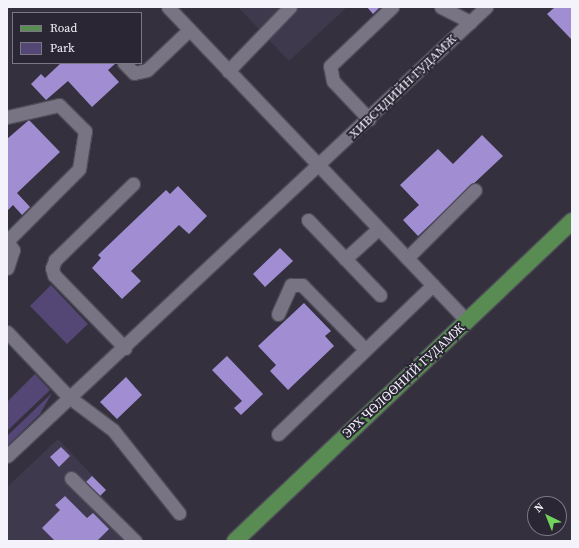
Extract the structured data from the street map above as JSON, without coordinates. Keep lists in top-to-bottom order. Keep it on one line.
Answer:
{"streets":{"main road":["ЭРХ ЧӨЛӨӨНИЙ ГУДАМЖ"],"street":["ХИВСЧДИЙН ГУДАМЖ"]},"legend":["Road","Park"],"north":"top left"}
